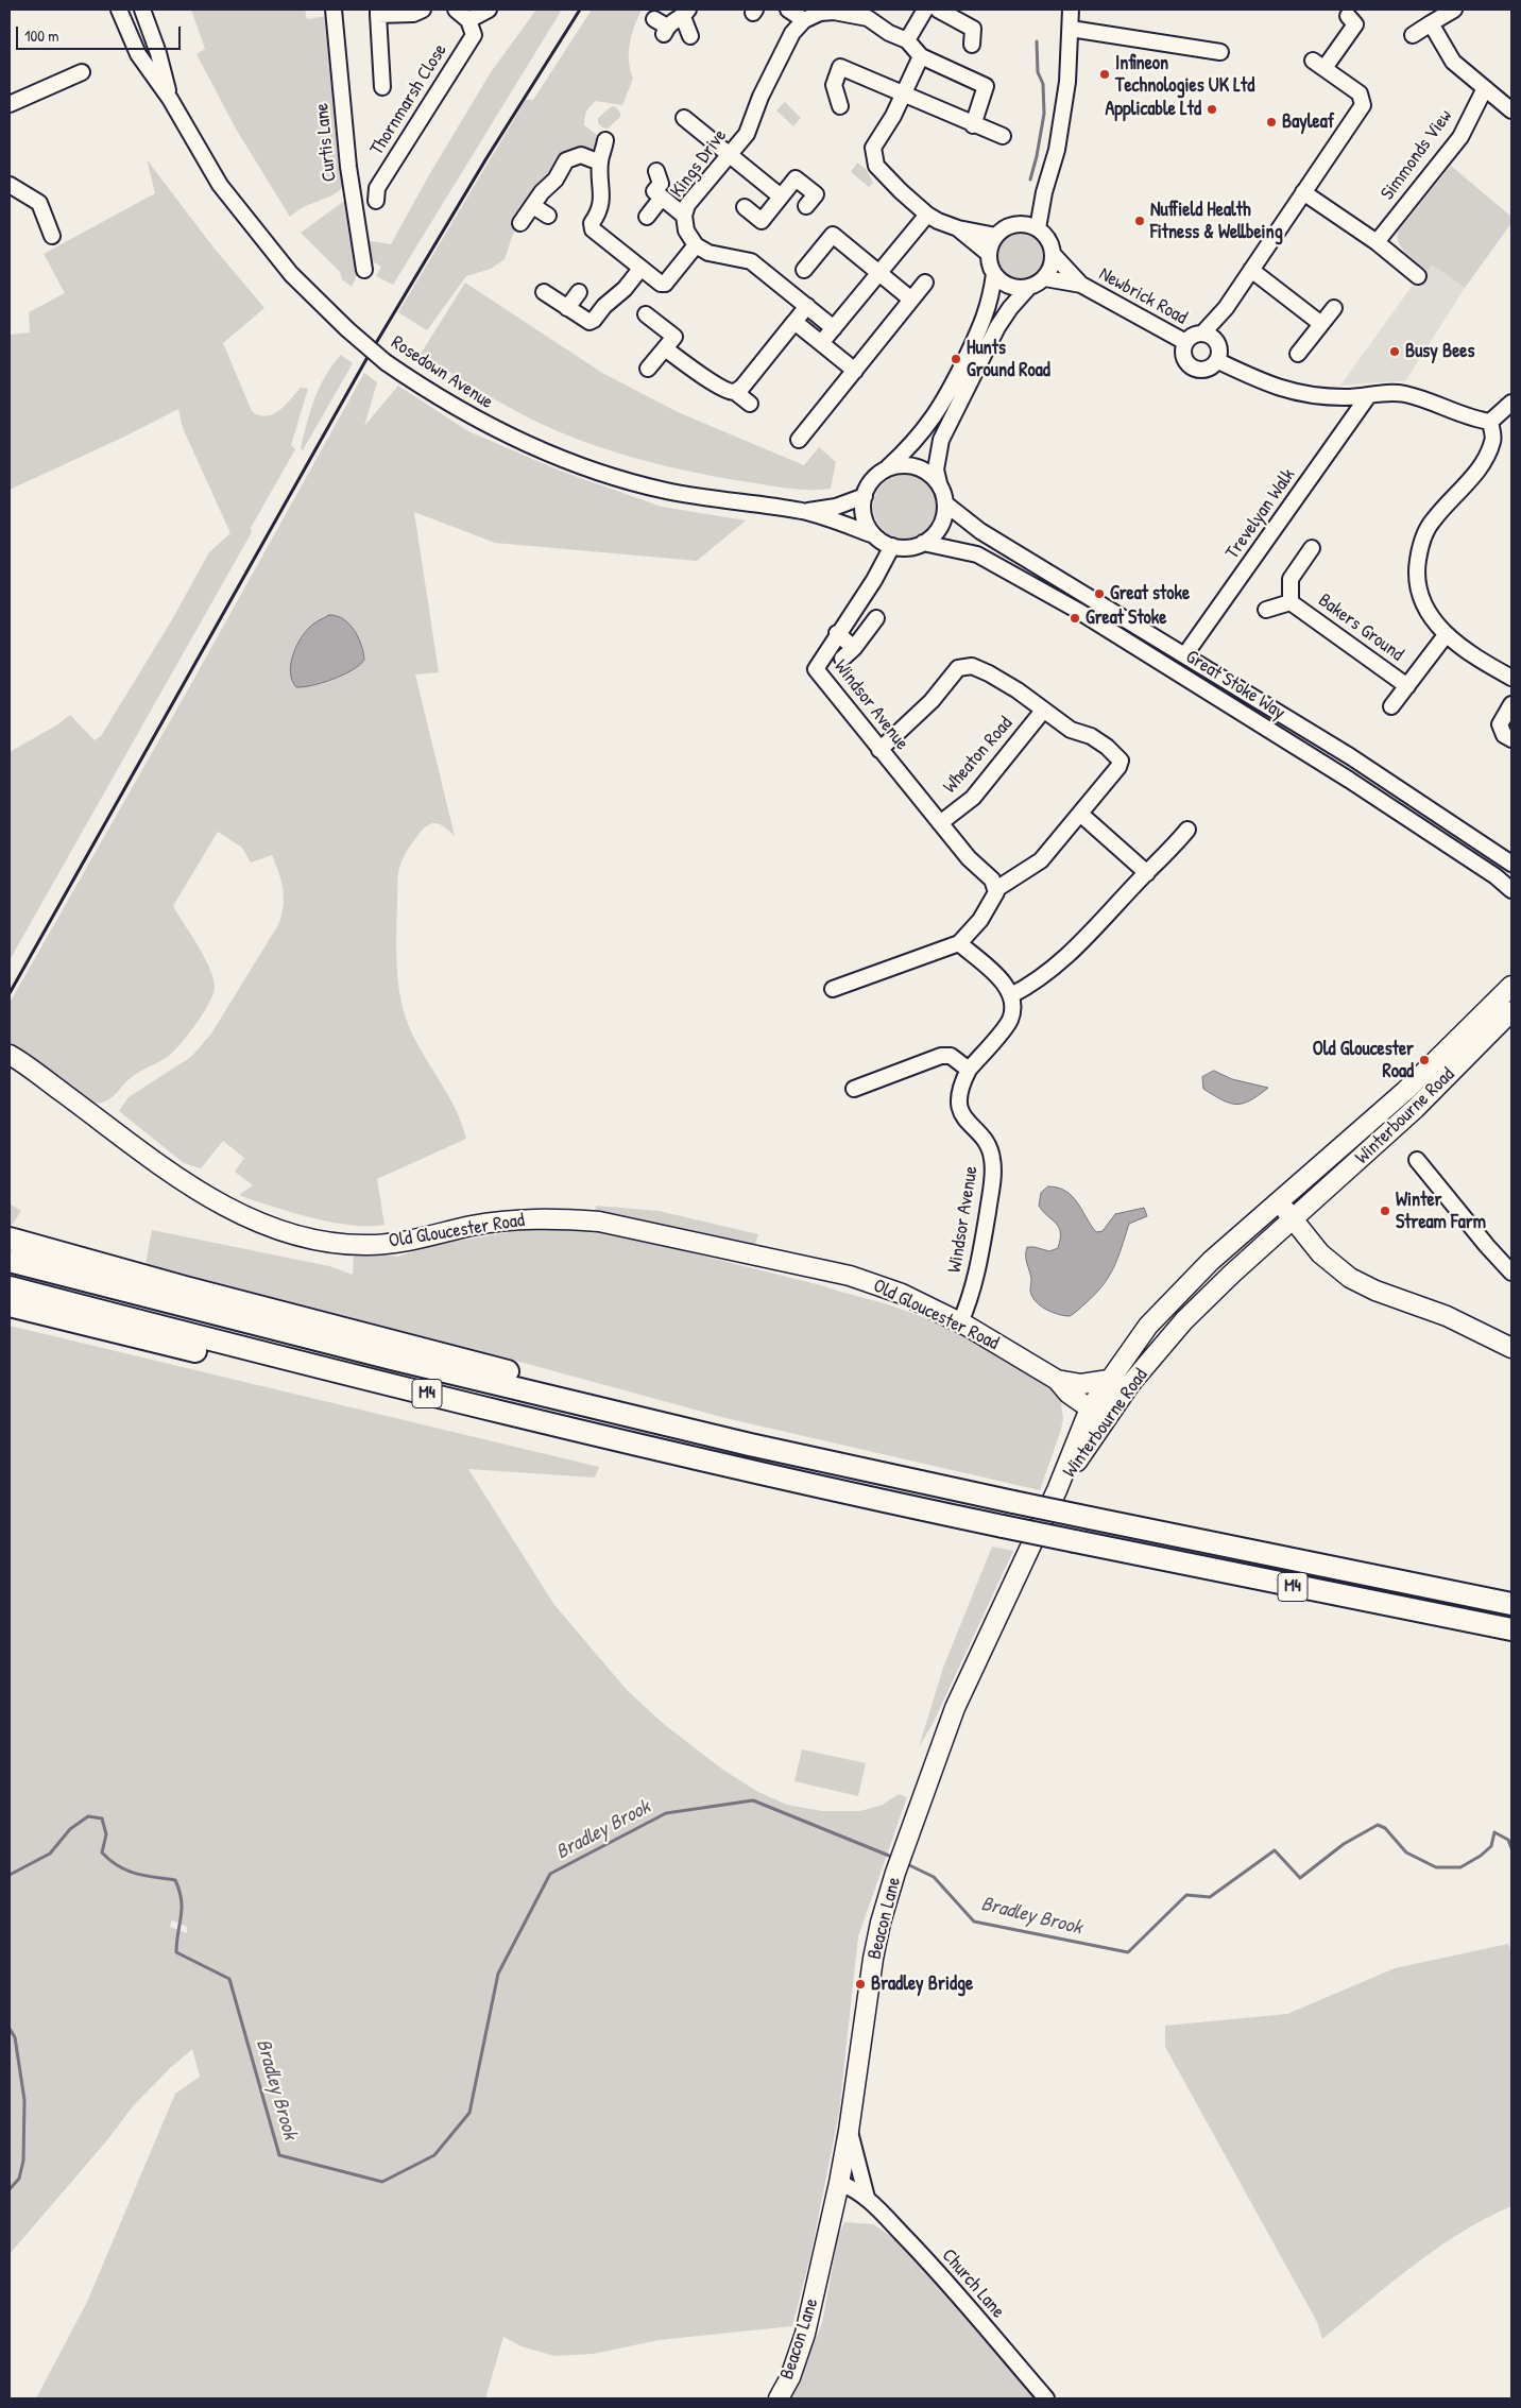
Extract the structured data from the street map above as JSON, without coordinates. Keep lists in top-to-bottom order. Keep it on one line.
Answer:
{"streets":{"highway":["M4"],"main road":["Winterbourne Road","Old Gloucester Road","Beacon Lane"],"street":["Thornmarsh Close","Curtis Lane","Simmonds View","Kings Drive","Newbrick Road","Rosedown Avenue","Trevelyan Walk","Bakers Ground","Great Stoke Way","Windsor Avenue","Wheaton Road","Church Lane"]},"crossings":[["Rosedown Avenue","Great Stoke Way"],["Rosedown Avenue","Windsor Avenue"],["Trevelyan Walk","Great Stoke Way"],["Great Stoke Way","Windsor Avenue"],["Windsor Avenue","Wheaton Road"],["Windsor Avenue","Old Gloucester Road"],["Winterbourne Road","Old Gloucester Road"],["Winterbourne Road","Beacon Lane"],["Beacon Lane","Church Lane"]],"water":["Bradley Brook"],"places":["Infineon Technologies UK Ltd","Applicable Ltd","Bayleaf","Nuffield Health Fitness & Wellbeing","Busy Bees","Hunts Ground Road","Great stoke","Great Stoke","Old Gloucester Road","Winter Stream Farm","Bradley Bridge"],"scale_bar":"100 m"}
